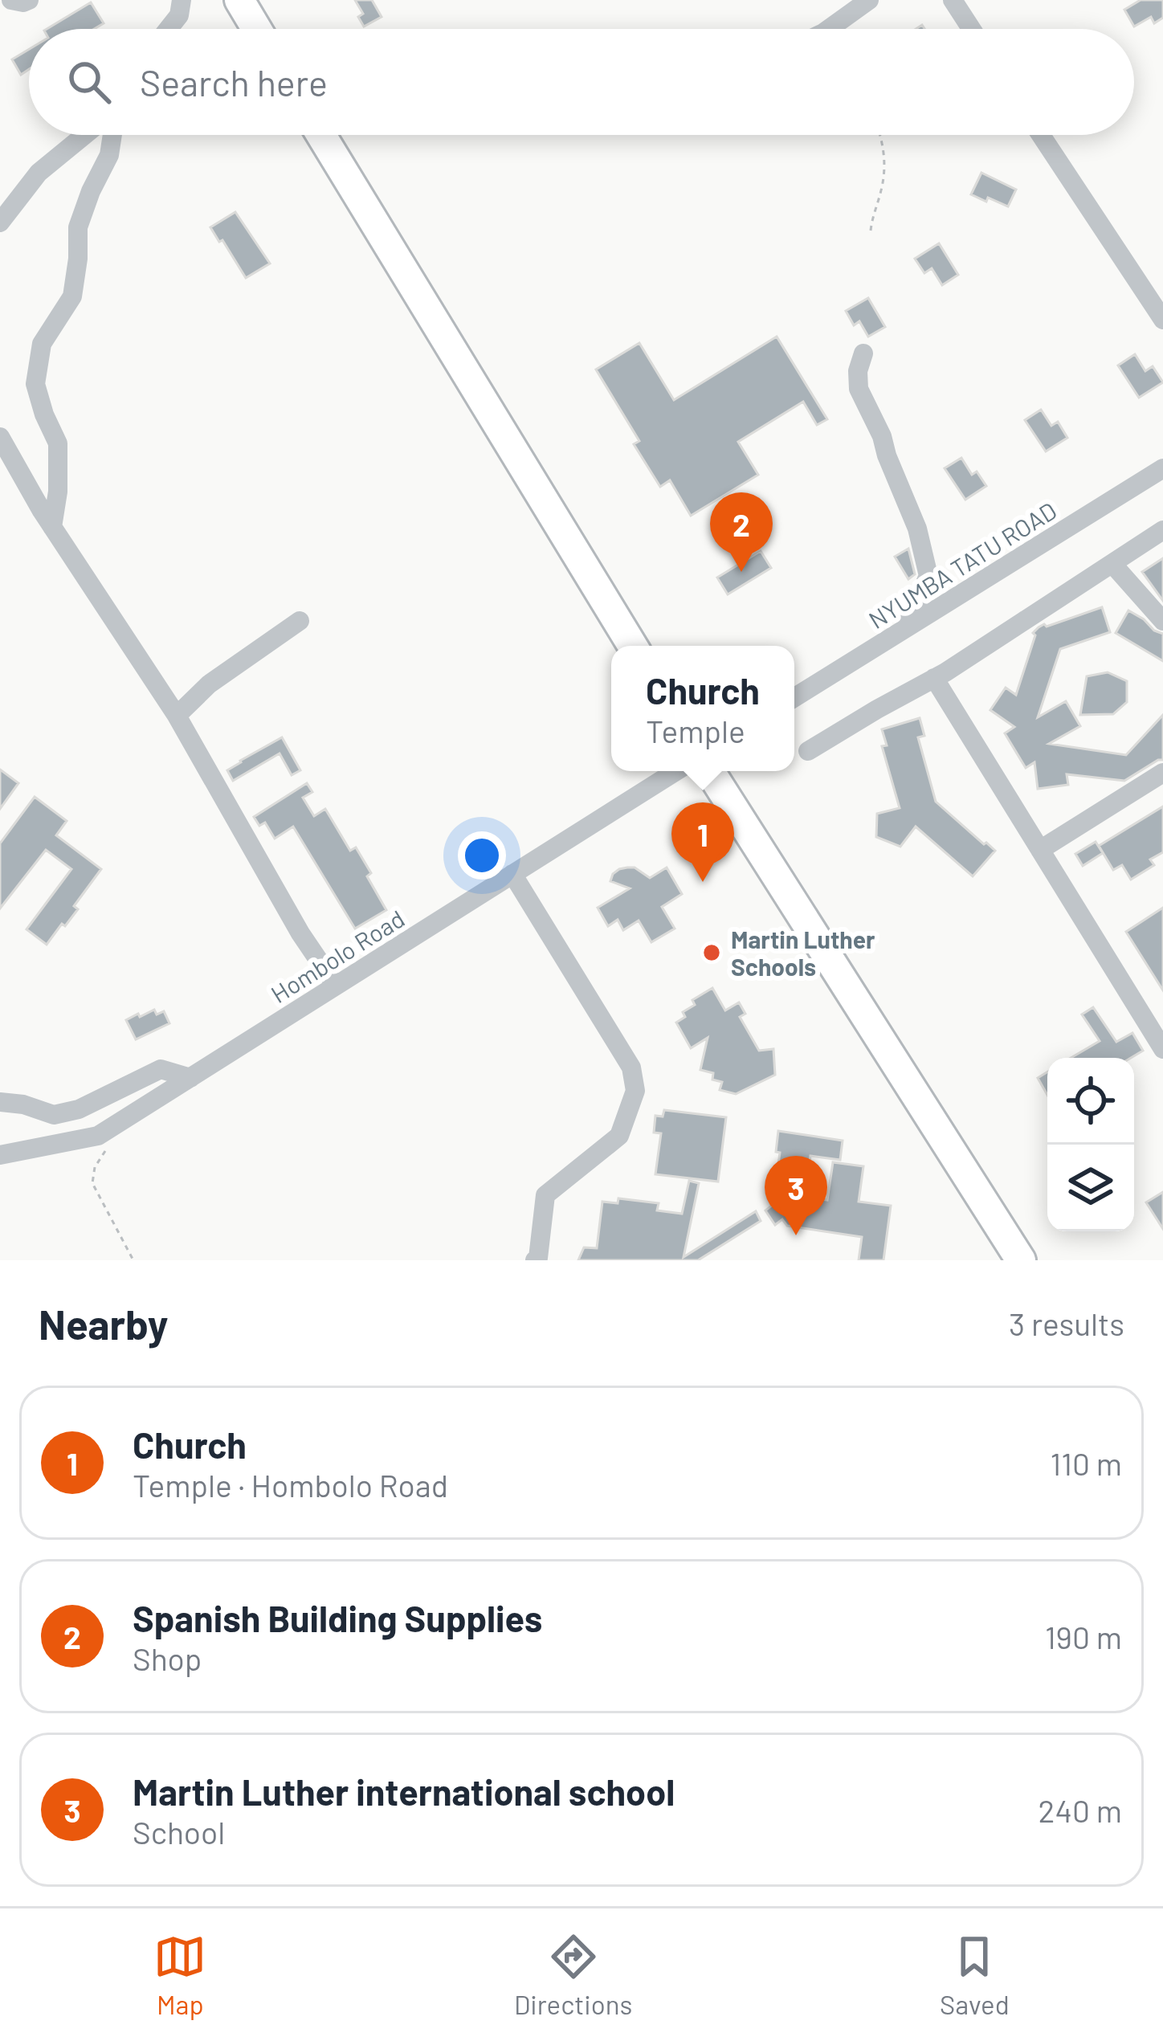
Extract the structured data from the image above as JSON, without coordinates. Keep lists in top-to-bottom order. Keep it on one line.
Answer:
{"streets":{"street":["NYUMBA TATU ROAD","Hombolo Road"]},"places":["Martin Luther Schools"],"page":{"search":"Search here","pins":["2","1","3"],"popup":["Church","Temple"],"heading":["Nearby","3 results"],"list":[{"mark":"1","name":"Church","note":"Temple · Hombolo Road","value":"110 m"},{"mark":"2","name":"Spanish Building Supplies","note":"Shop","value":"190 m"},{"mark":"3","name":"Martin Luther international school","note":"School","value":"240 m"}],"nav":["Map","Directions","Saved"]}}
